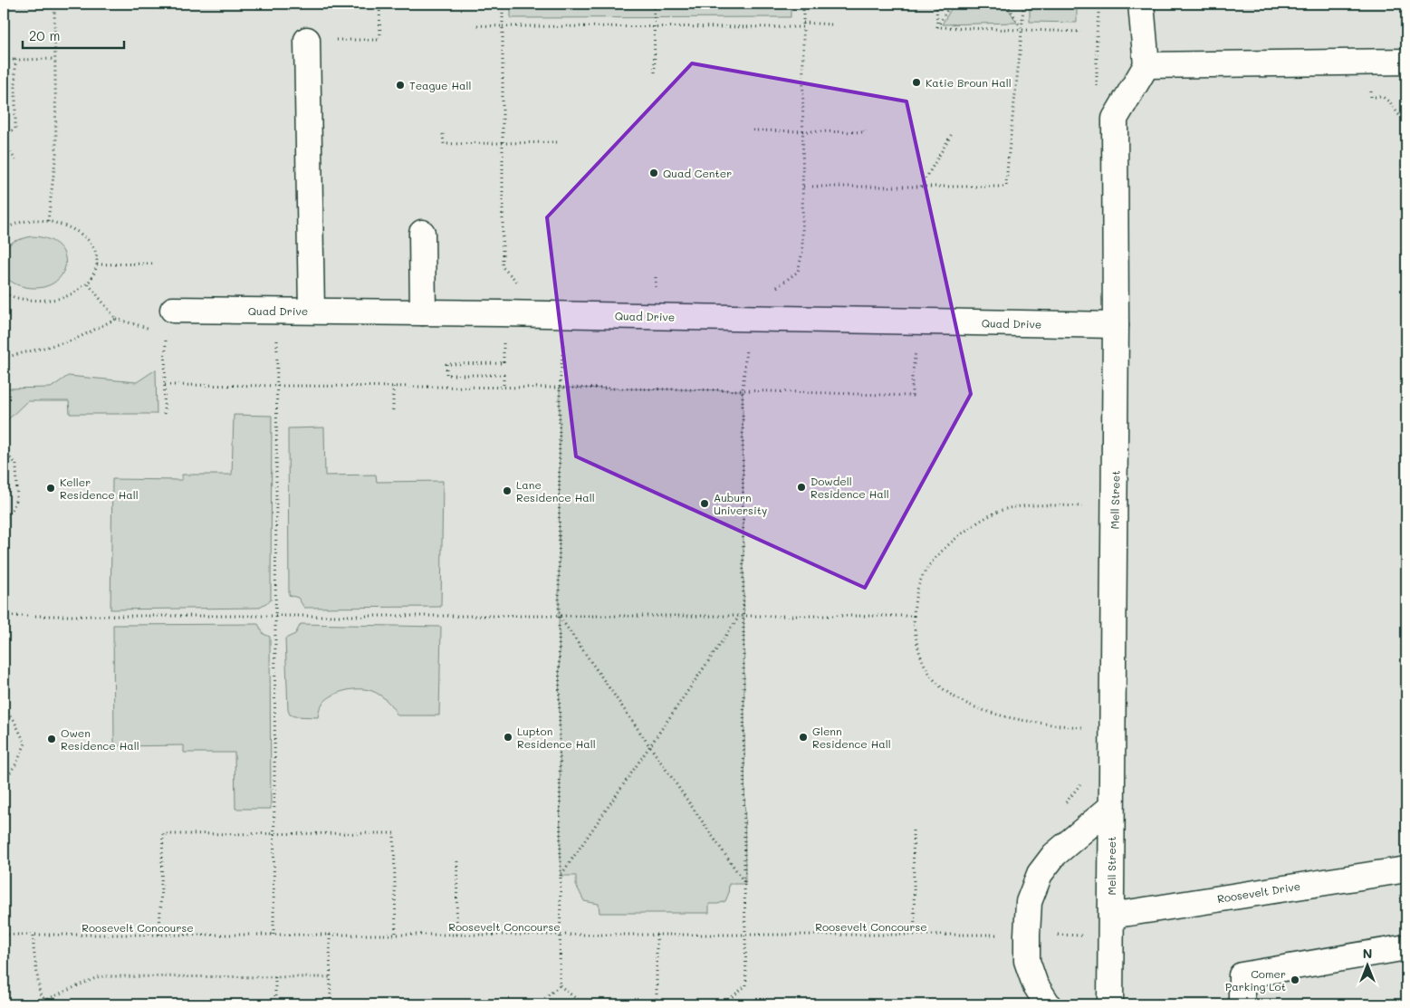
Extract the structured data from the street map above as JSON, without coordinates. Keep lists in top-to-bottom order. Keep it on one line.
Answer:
{"streets":{"street":["Quad Drive","Mell Street","Roosevelt Drive"],"path":["Roosevelt Concourse"]},"crossings":[["Quad Drive","Mell Street"],["Mell Street","Roosevelt Drive"]],"places":["Katie Broun Hall","Teague Hall","Quad Center","Dowdell Residence Hall","Keller Residence Hall","Lane Residence Hall","Auburn University","Lupton Residence Hall","Glenn Residence Hall","Owen Residence Hall","Comer Parking Lot"],"scale_bar":"20 m","north":"top"}
